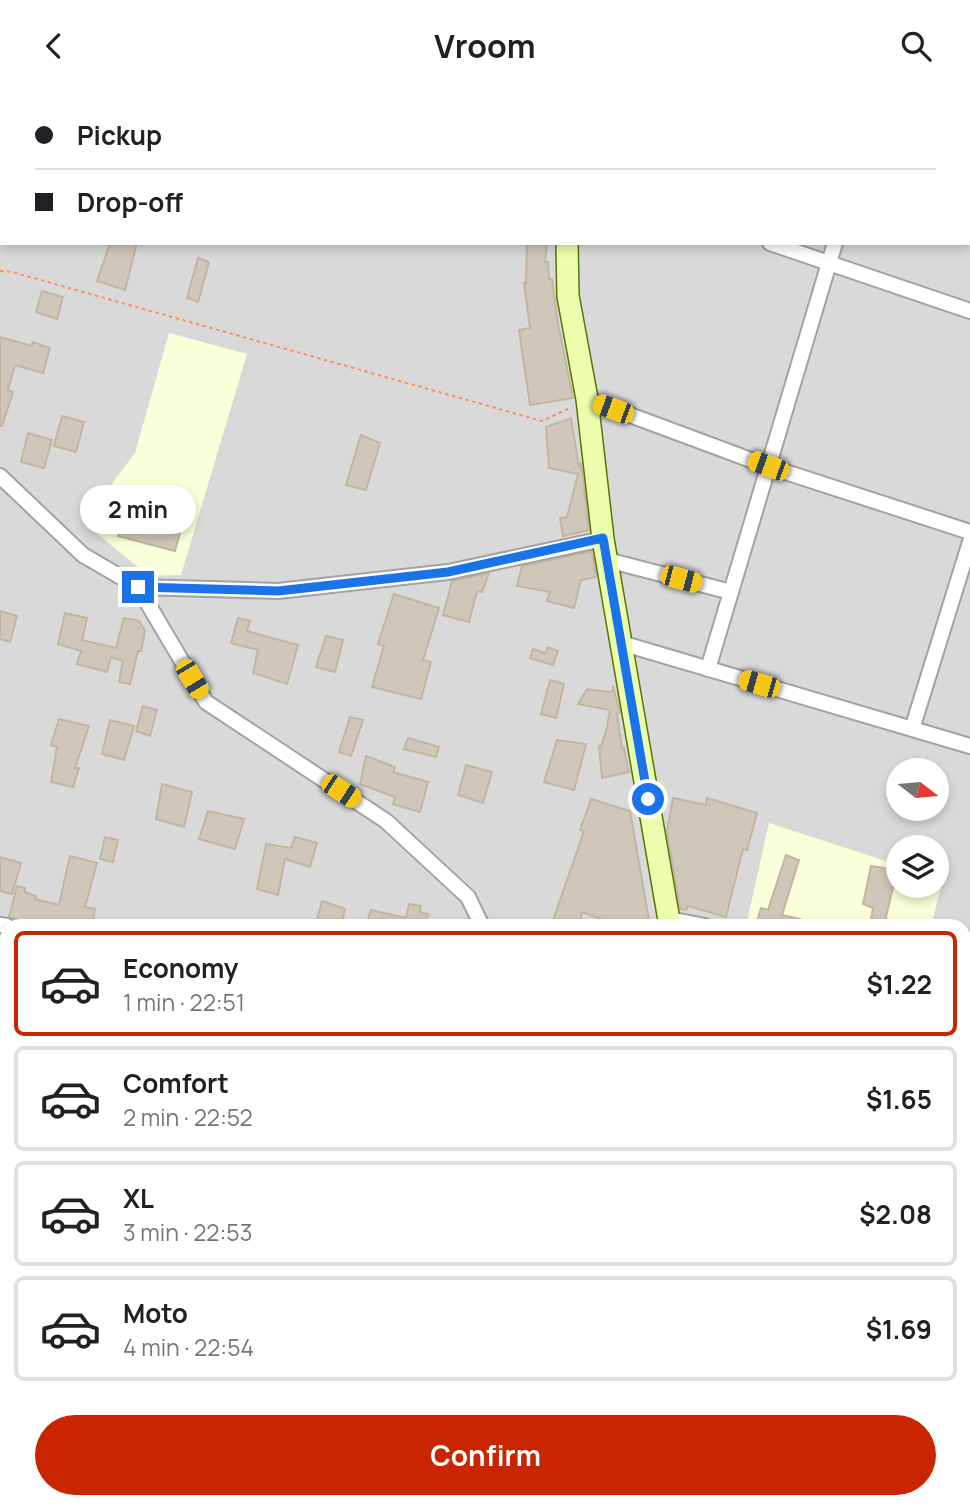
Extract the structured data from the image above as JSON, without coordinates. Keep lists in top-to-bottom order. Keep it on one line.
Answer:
{"north":"right","page":{"header":"Vroom","banner":["Pickup","Drop-off"],"bubble":"2 min","list":[{"name":"Economy","note":"1 min · 22:51","value":"$1.22"},{"name":"Comfort","note":"2 min · 22:52","value":"$1.65"},{"name":"XL","note":"3 min · 22:53","value":"$2.08"},{"name":"Moto","note":"4 min · 22:54","value":"$1.69"}],"buttons":"Confirm"}}
